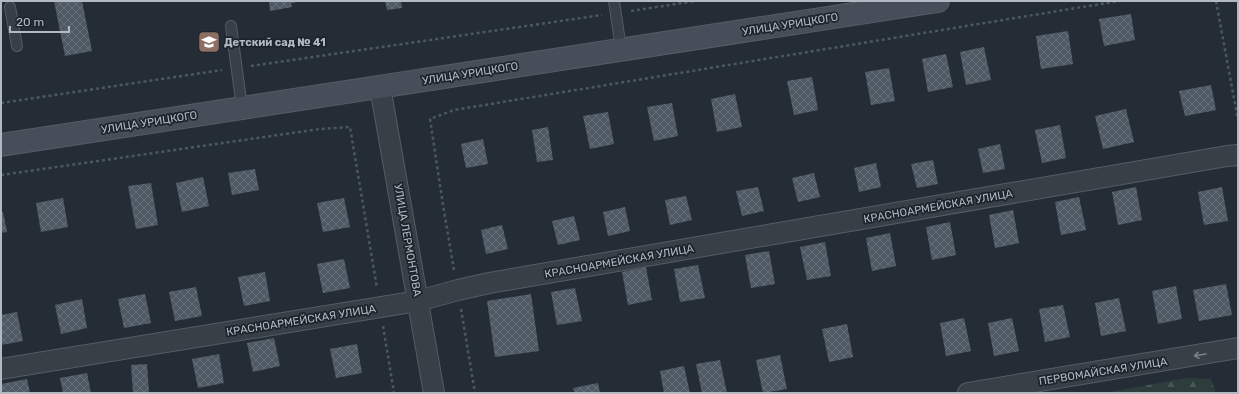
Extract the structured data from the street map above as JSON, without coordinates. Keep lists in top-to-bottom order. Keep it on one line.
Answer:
{"streets":{"street":["УЛИЦА УРИЦКОГО","КРАСНОАРМЕЙСКАЯ УЛИЦА","УЛИЦА ЛЕРМОНТОВА","ПЕРВОМАЙСКАЯ УЛИЦА"]},"crossings":[["УЛИЦА УРИЦКОГО","УЛИЦА ЛЕРМОНТОВА"],["КРАСНОАРМЕЙСКАЯ УЛИЦА","УЛИЦА ЛЕРМОНТОВА"]],"one_way":["ПЕРВОМАЙСКАЯ УЛИЦА"],"places":{"school or university":["Детский сад № 41"]},"scale_bar":"20 m"}
